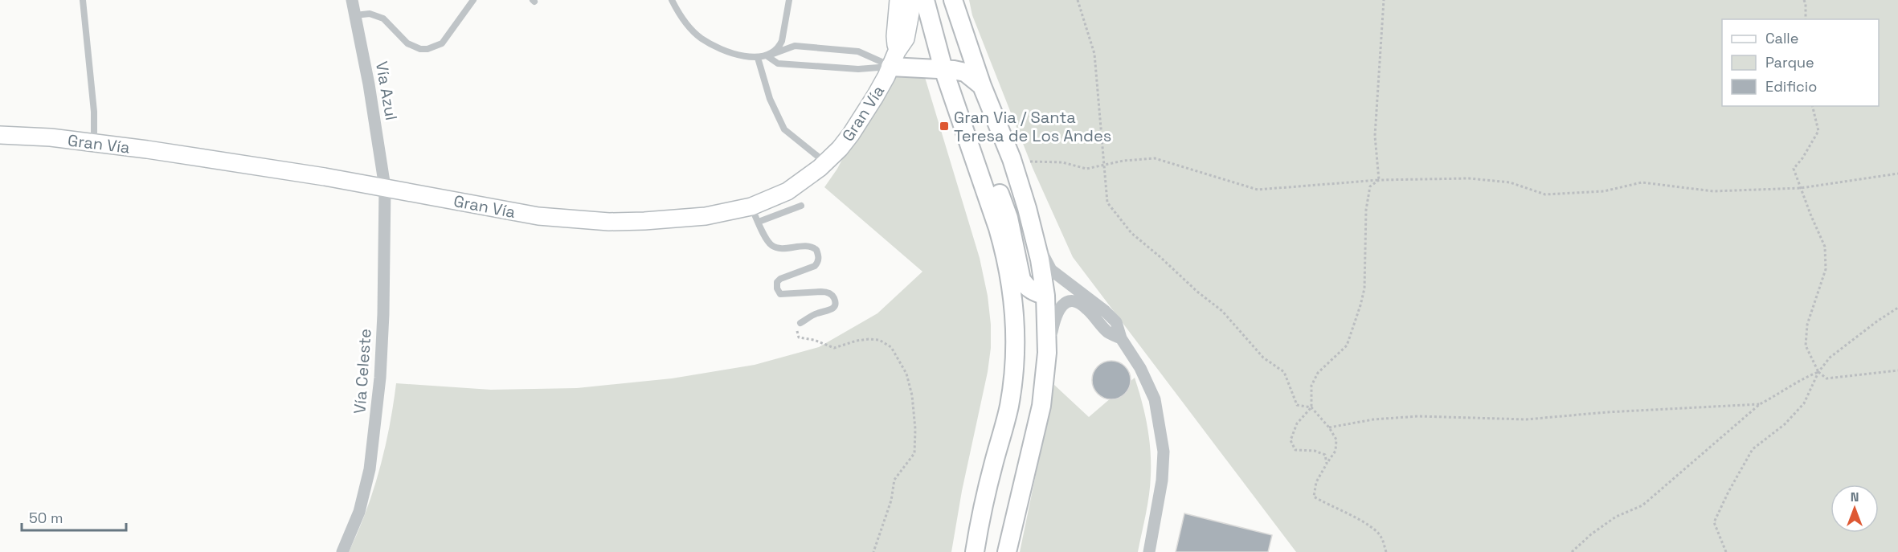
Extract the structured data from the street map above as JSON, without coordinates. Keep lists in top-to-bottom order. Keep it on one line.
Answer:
{"streets":{"main road":["Gran Vía"],"street":["Vía Azul","Vía Celeste"]},"crossings":[["Vía Azul","Gran Vía"],["Vía Azul","Vía Celeste"],["Gran Vía","Vía Celeste"]],"places":{"transit":["Gran Via / Santa Teresa de Los Andes"]},"legend":["Calle","Parque","Edificio"],"scale_bar":"50 m","north":"top"}
